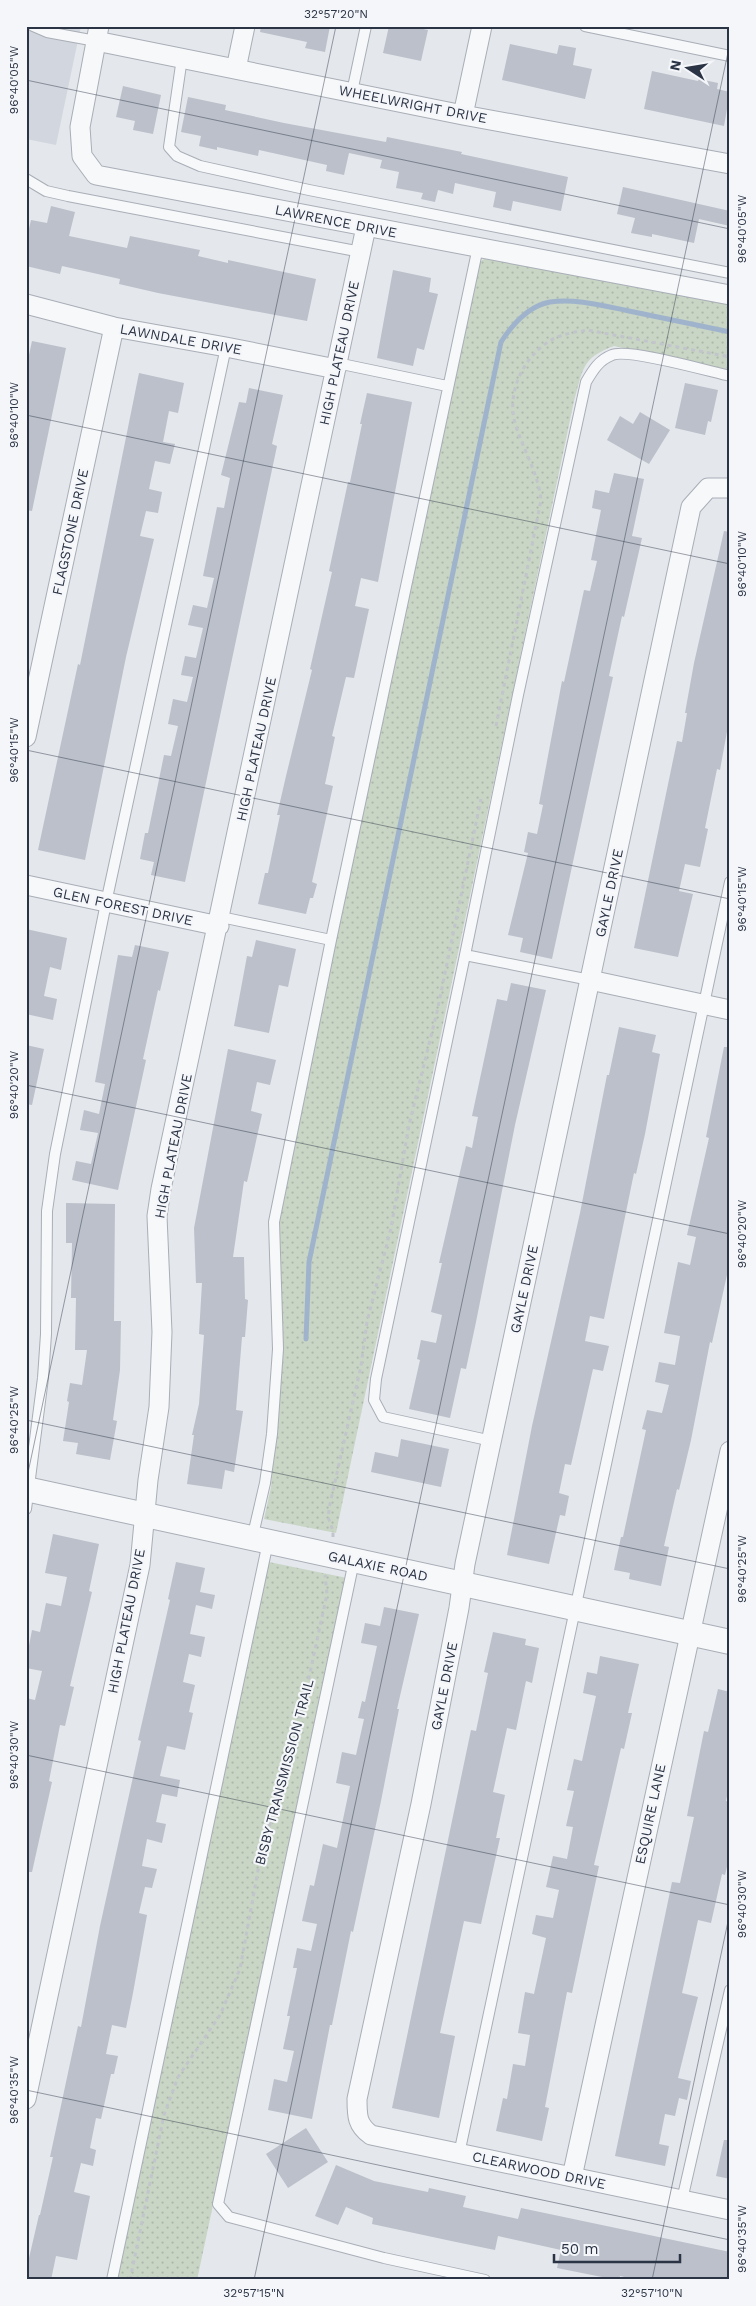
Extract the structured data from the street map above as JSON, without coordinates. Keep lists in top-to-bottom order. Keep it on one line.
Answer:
{"streets":{"street":["WHEELWRIGHT DRIVE","LAWRENCE DRIVE","LAWNDALE DRIVE","HIGH PLATEAU DRIVE","FLAGSTONE DRIVE","GAYLE DRIVE","GLEN FOREST DRIVE","GALAXIE ROAD","ESQUIRE LANE","CLEARWOOD DRIVE"],"path":["BISBY TRANSMISSION TRAIL"]},"crossings":[["WHEELWRIGHT DRIVE","LAWRENCE DRIVE"],["LAWRENCE DRIVE","HIGH PLATEAU DRIVE"],["LAWNDALE DRIVE","HIGH PLATEAU DRIVE"],["LAWNDALE DRIVE","FLAGSTONE DRIVE"],["HIGH PLATEAU DRIVE","GLEN FOREST DRIVE"],["HIGH PLATEAU DRIVE","GALAXIE ROAD"],["GAYLE DRIVE","GALAXIE ROAD"],["GAYLE DRIVE","CLEARWOOD DRIVE"],["GALAXIE ROAD","ESQUIRE LANE"],["ESQUIRE LANE","CLEARWOOD DRIVE"]],"scale_bar":"50 m","north":"left","coordinates":["32°57'20\"N","96°40'05\"W","96°40'10\"W","96°40'15\"W","96°40'20\"W","96°40'25\"W","96°40'30\"W","96°40'35\"W","32°57'15\"N","32°57'10\"N"]}
